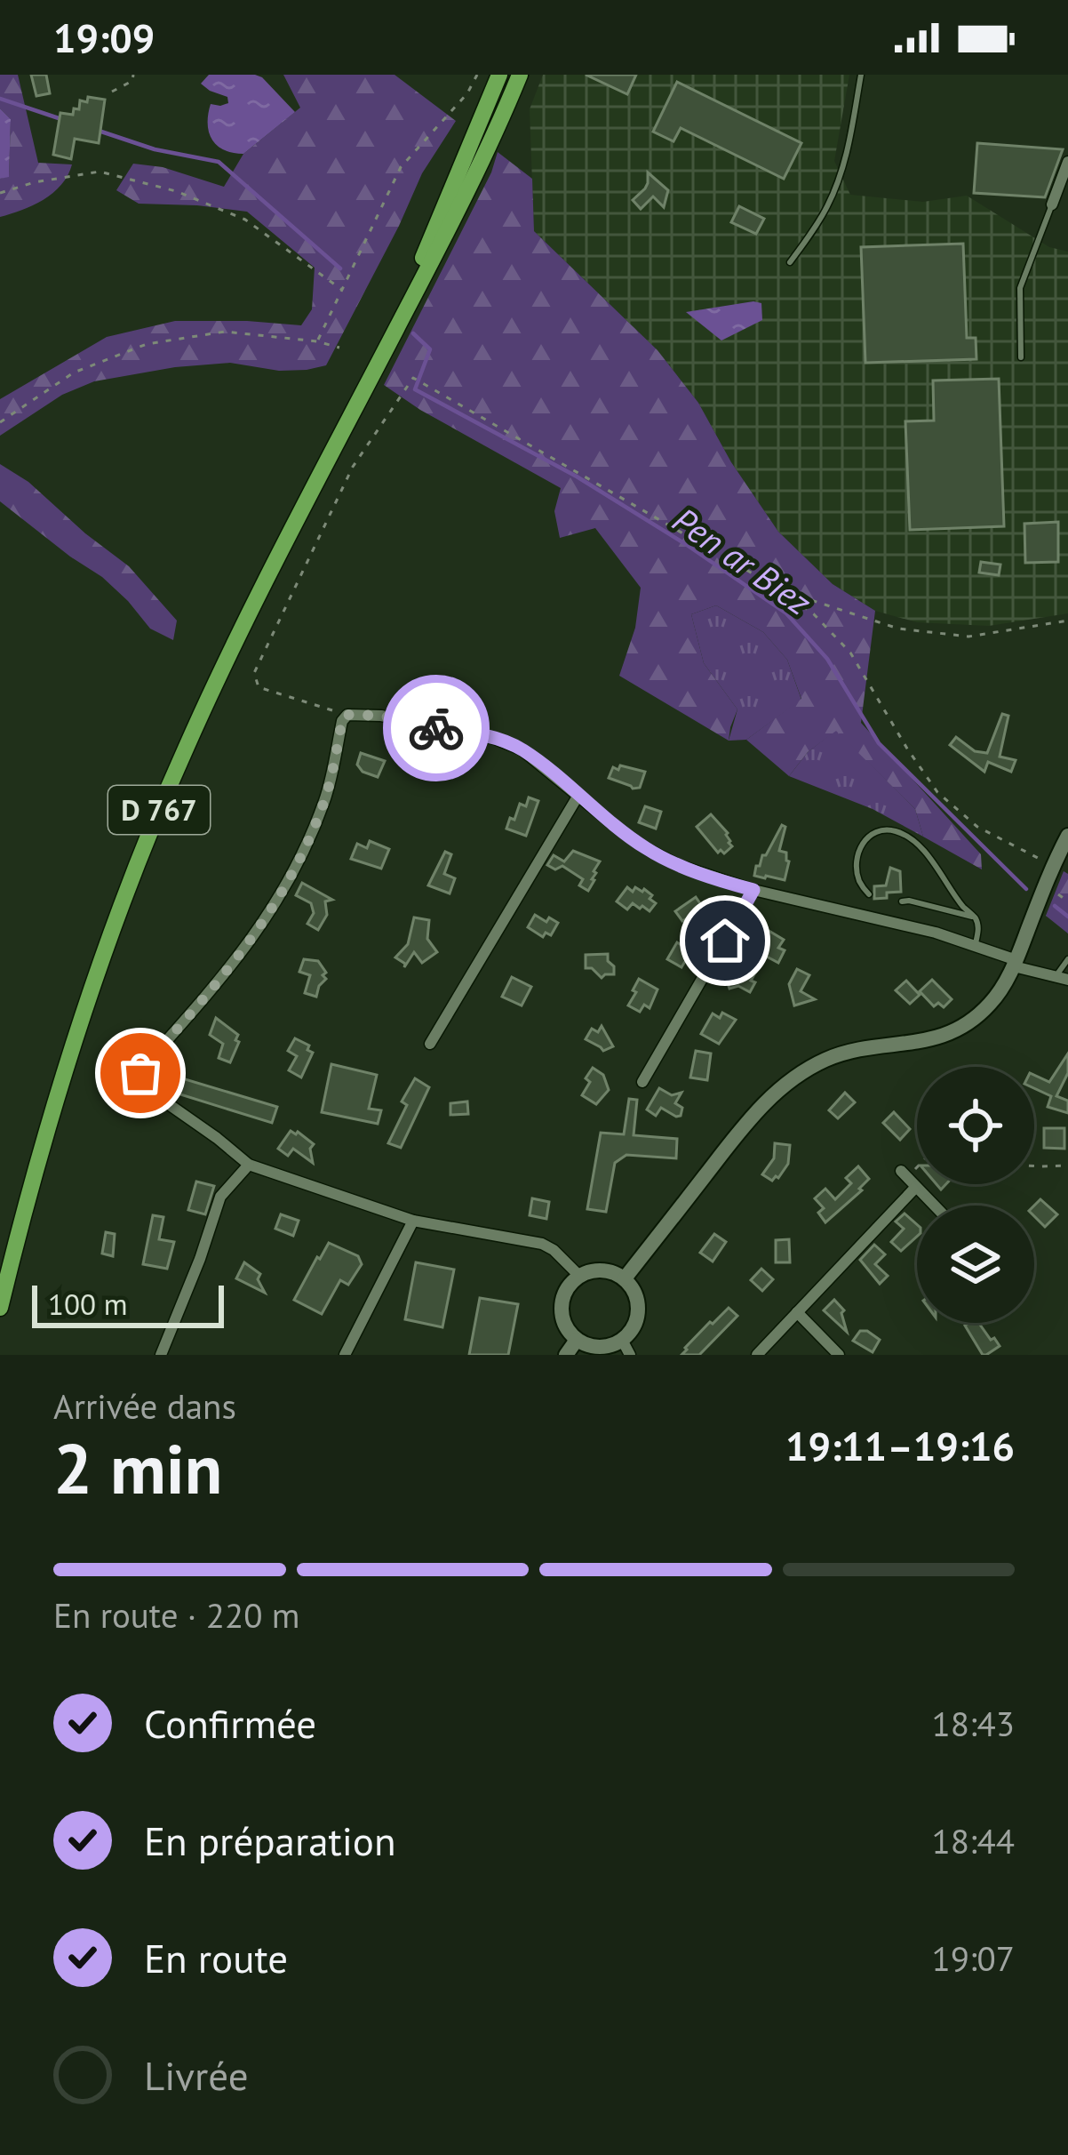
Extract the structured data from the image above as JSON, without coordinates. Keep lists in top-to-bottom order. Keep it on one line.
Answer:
{"streets":{"main road":["D 767"]},"water":["Pen ar Biez"],"scale_bar":"100 m","page":{"status":"19:09","scale":"100 m","heading":["2 min","Arrivée dans","19:11–19:16"],"bar":"En route · 220 m","list":[["Confirmée","18:43"],["En préparation","18:44"],["En route","19:07"],"Livrée"]}}
